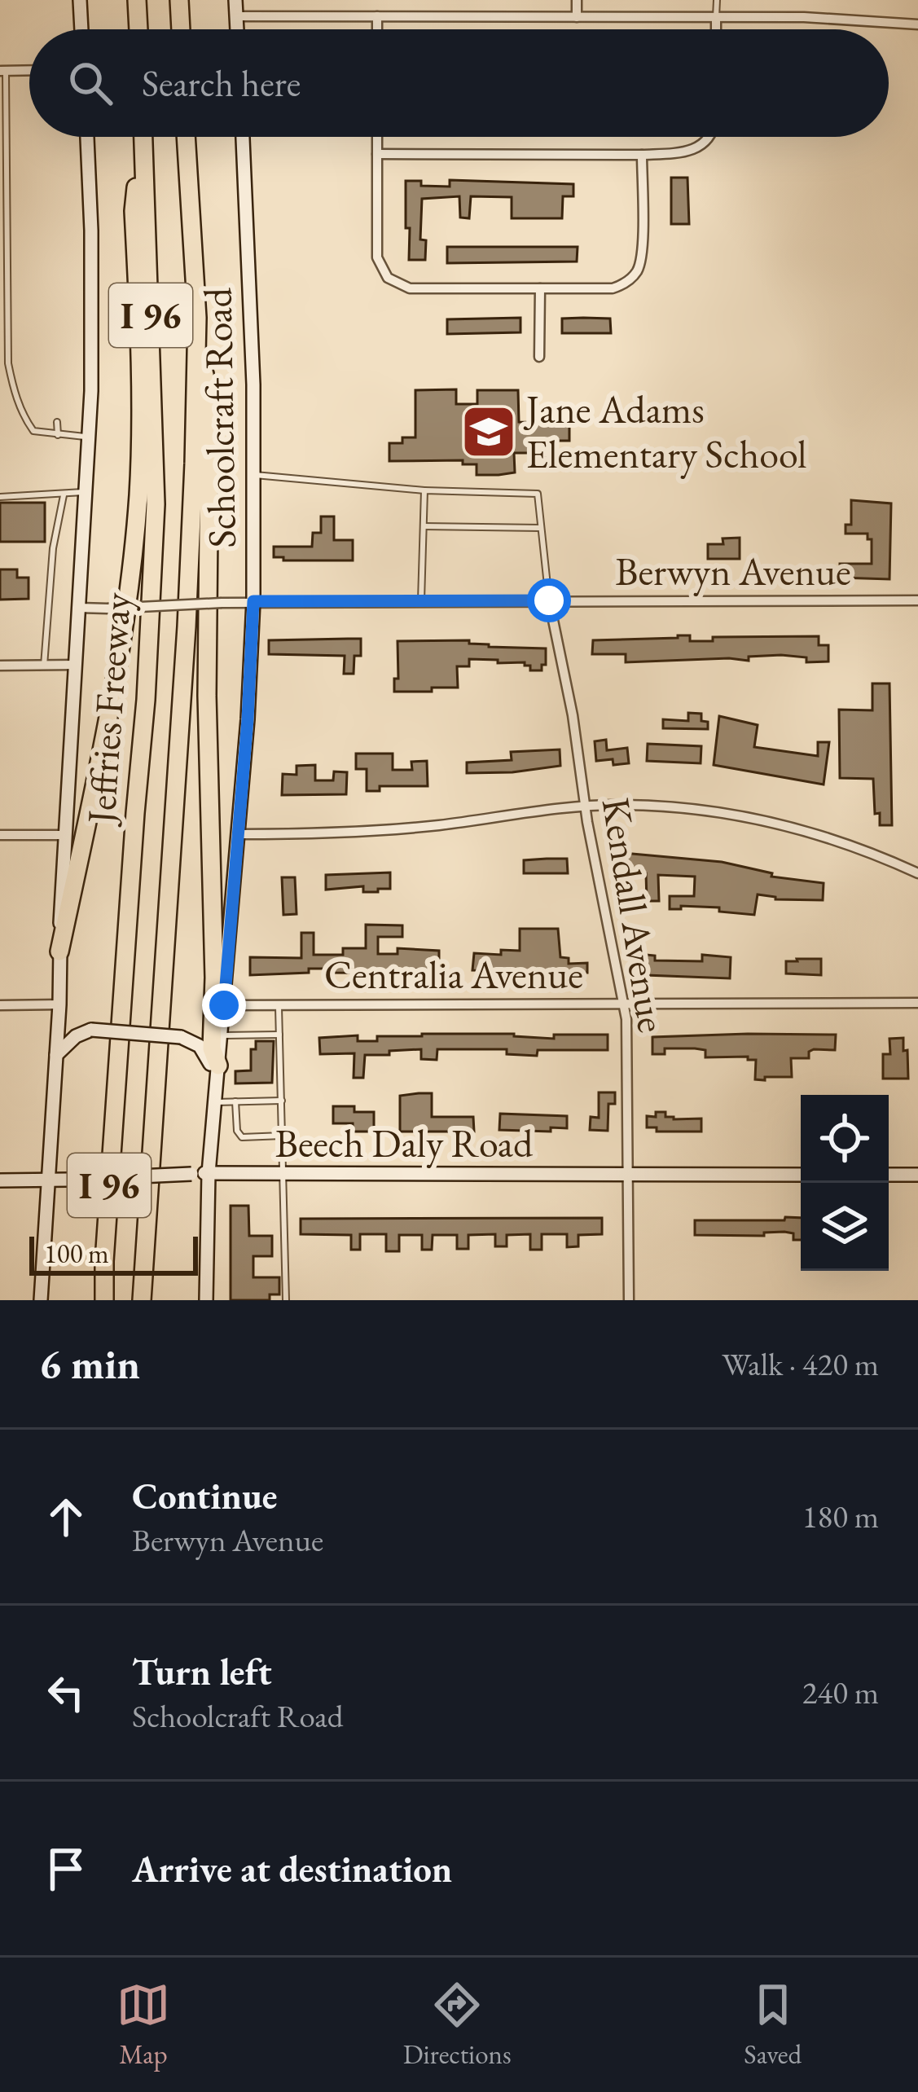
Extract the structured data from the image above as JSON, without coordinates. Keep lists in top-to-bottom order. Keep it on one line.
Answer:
{"streets":{"highway":["I 96","Jeffries Freeway"],"main road":["Schoolcraft Road","Beech Daly Road"],"street":["Berwyn Avenue","Kendall Avenue","Centralia Avenue"]},"crossings":[["Schoolcraft Road","Berwyn Avenue"],["Schoolcraft Road","Centralia Avenue"],["Schoolcraft Road","Beech Daly Road"],["Berwyn Avenue","Kendall Avenue"],["Kendall Avenue","Centralia Avenue"],["Kendall Avenue","Beech Daly Road"]],"places":{"school or university":["Jane Adams Elementary School"]},"scale_bar":"100 m","page":{"search":"Search here","scale":"100 m","heading":["6 min","Walk · 420 m"],"list":[["Continue","Berwyn Avenue","180 m"],["Turn left","Schoolcraft Road","240 m"],"Arrive at destination"],"nav":["Map","Directions","Saved"]}}
